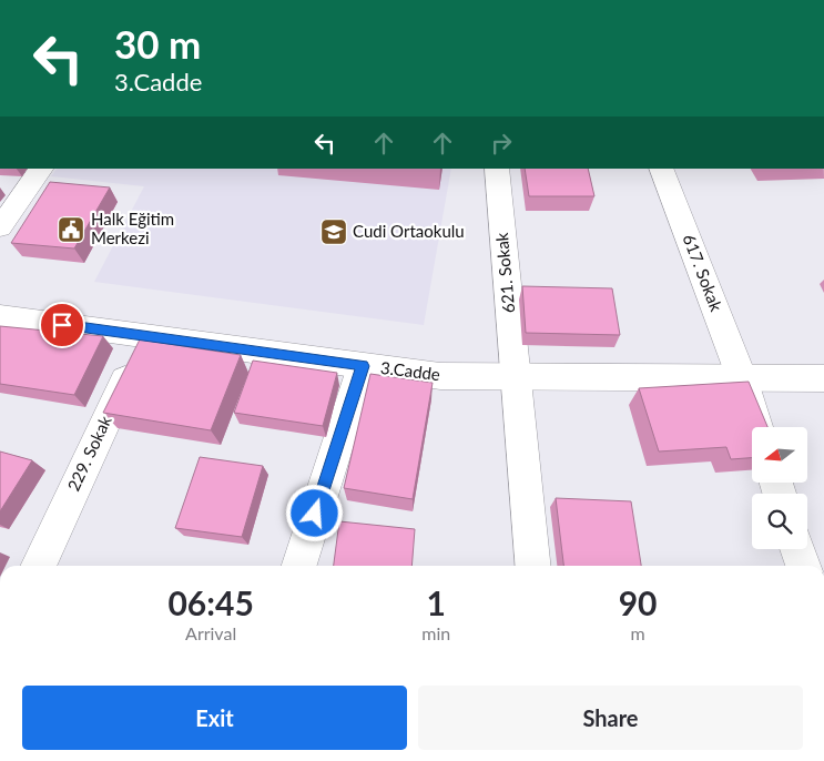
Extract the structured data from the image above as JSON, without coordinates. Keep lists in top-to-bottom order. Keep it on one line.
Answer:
{"streets":{"street":["621. Sokak","617. Sokak","3.Cadde","229. Sokak"]},"crossings":[["621. Sokak","3.Cadde"],["617. Sokak","3.Cadde"],["3.Cadde","229. Sokak"]],"places":{"public building":["Halk Eğitim Merkezi"],"school or university":["Cudi Ortaokulu"]},"north":"left","page":{"turn":["30 m","3.Cadde"],"eta":["06:45","Arrival","1","min","90","m"],"buttons":["Exit","Share"]}}
